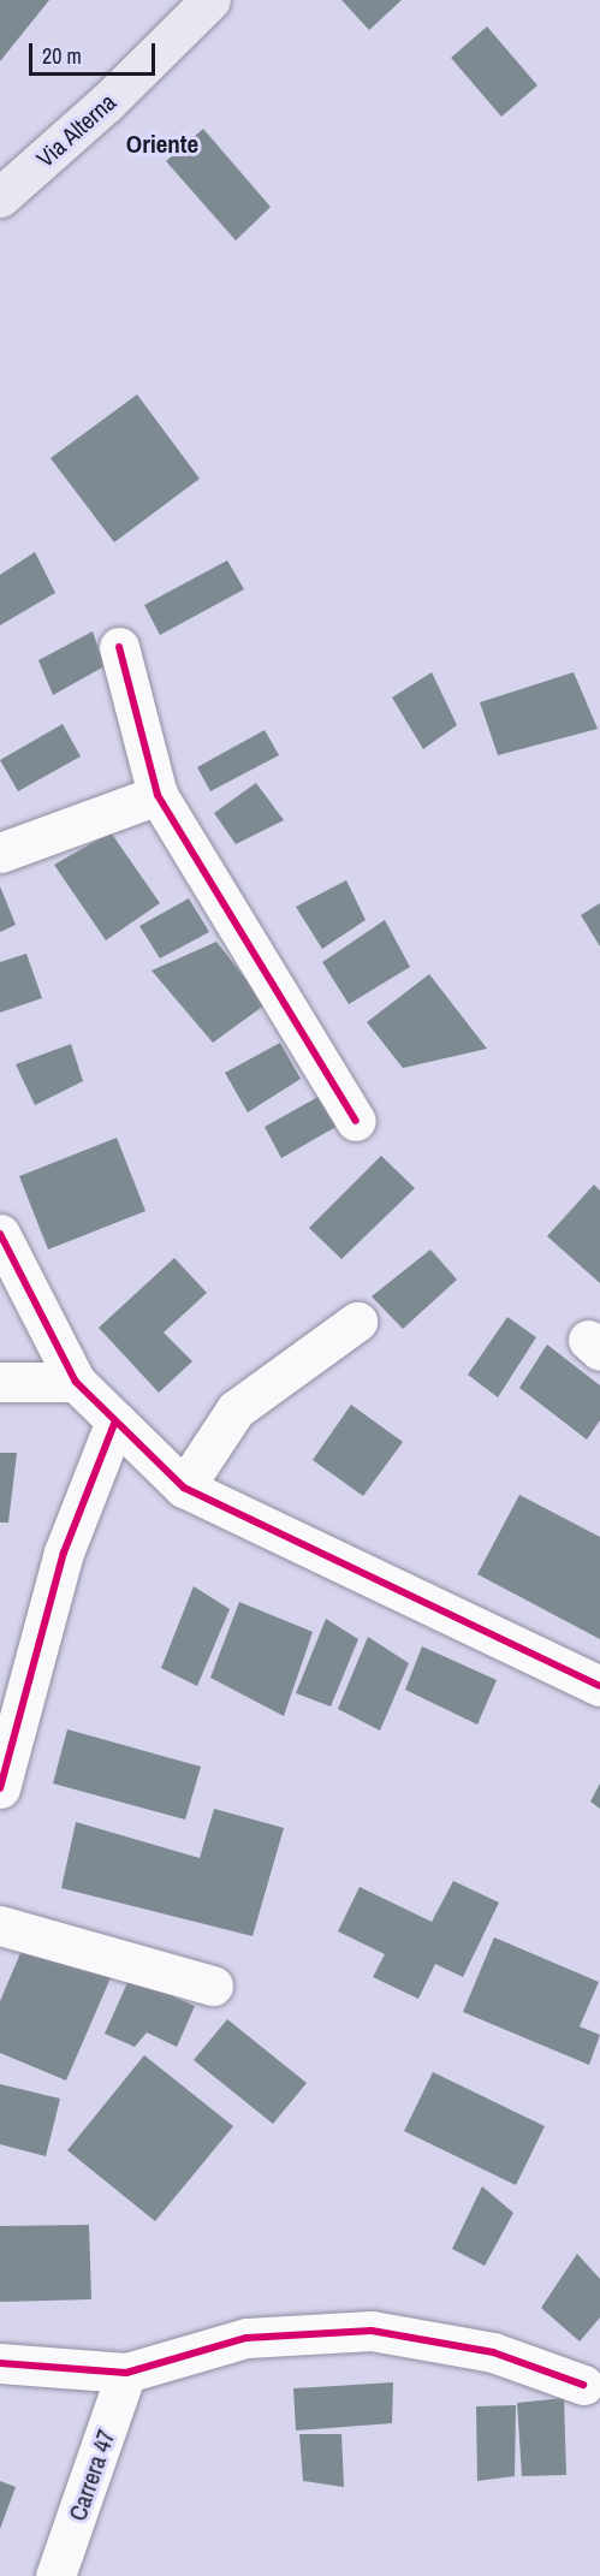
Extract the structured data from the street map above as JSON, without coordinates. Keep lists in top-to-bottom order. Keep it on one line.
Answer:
{"streets":{"main road":["Via Alterna"],"street":["Carrera 47"]},"districts":["Oriente"],"scale_bar":"20 m"}
